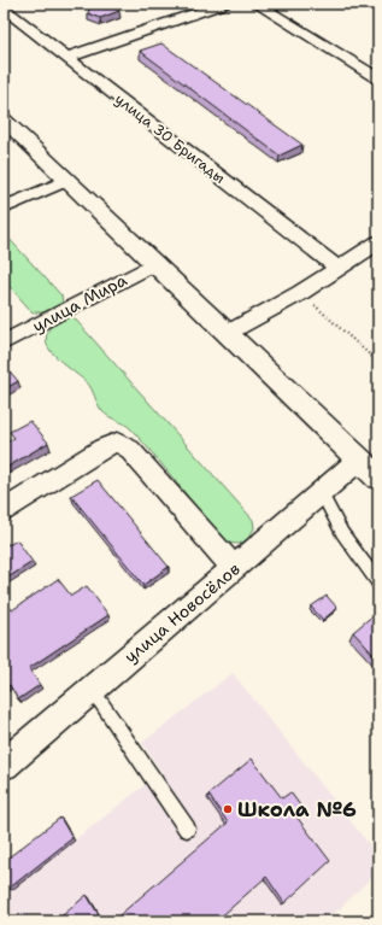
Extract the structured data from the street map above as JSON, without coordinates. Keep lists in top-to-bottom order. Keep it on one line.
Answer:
{"streets":{"street":["улица 30 Бригады","улица Мира","улица Новосёлов"]},"places":["Школа №6"]}
